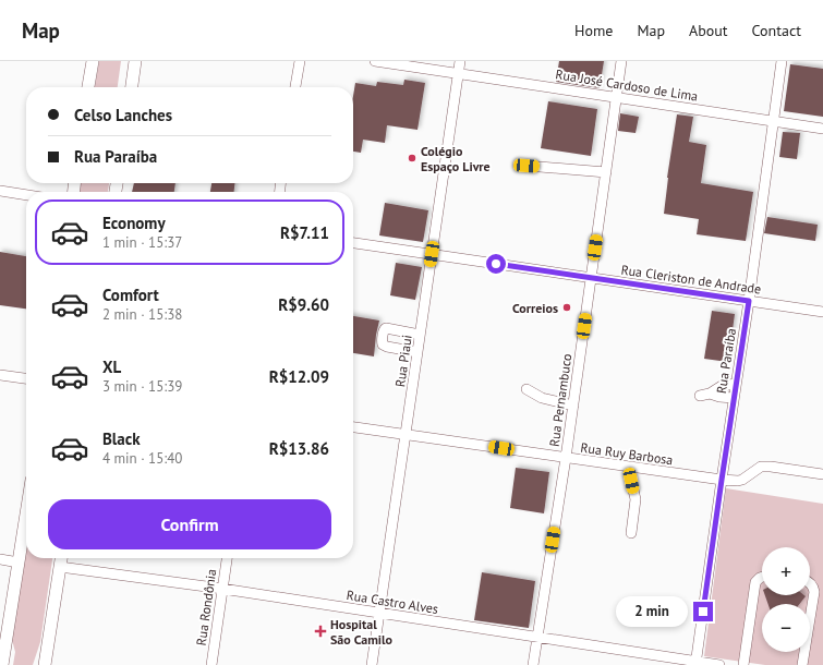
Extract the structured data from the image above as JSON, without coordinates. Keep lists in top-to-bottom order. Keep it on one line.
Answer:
{"streets":{"street":["Rua José Cardoso de Lima","Rua Cleriston de Andrade","Rua Piaui","Rua Paraíba","Rua Pernambuco","Rua Ruy Barbosa","Rua Castro Alves","Rua Rondônia"]},"crossings":[["Rua José Cardoso de Lima","Rua Piaui"],["Rua José Cardoso de Lima","Rua Paraíba"],["Rua José Cardoso de Lima","Rua Pernambuco"],["Rua Cleriston de Andrade","Rua Piaui"],["Rua Cleriston de Andrade","Rua Paraíba"],["Rua Cleriston de Andrade","Rua Pernambuco"],["Rua Piaui","Rua Ruy Barbosa"],["Rua Piaui","Rua Castro Alves"],["Rua Paraíba","Rua Ruy Barbosa"],["Rua Paraíba","Rua Castro Alves"],["Rua Pernambuco","Rua Ruy Barbosa"],["Rua Pernambuco","Rua Castro Alves"],["Rua Castro Alves","Rua Rondônia"]],"places":{"other":["Colégio Espaço Livre","Correios"],"health":["Hospital São Camilo"]},"page":{"header":"Map","nav":["Home","Map","About","Contact"],"banner":["Celso Lanches","Rua Paraíba"],"list":[{"name":"Economy","note":"1 min · 15:37","value":"R$7.11"},{"name":"Comfort","note":"2 min · 15:38","value":"R$9.60"},{"name":"XL","note":"3 min · 15:39","value":"R$12.09"},{"name":"Black","note":"4 min · 15:40","value":"R$13.86"}],"buttons":"Confirm","map_buttons":["+","−"],"bubble":"2 min"}}
